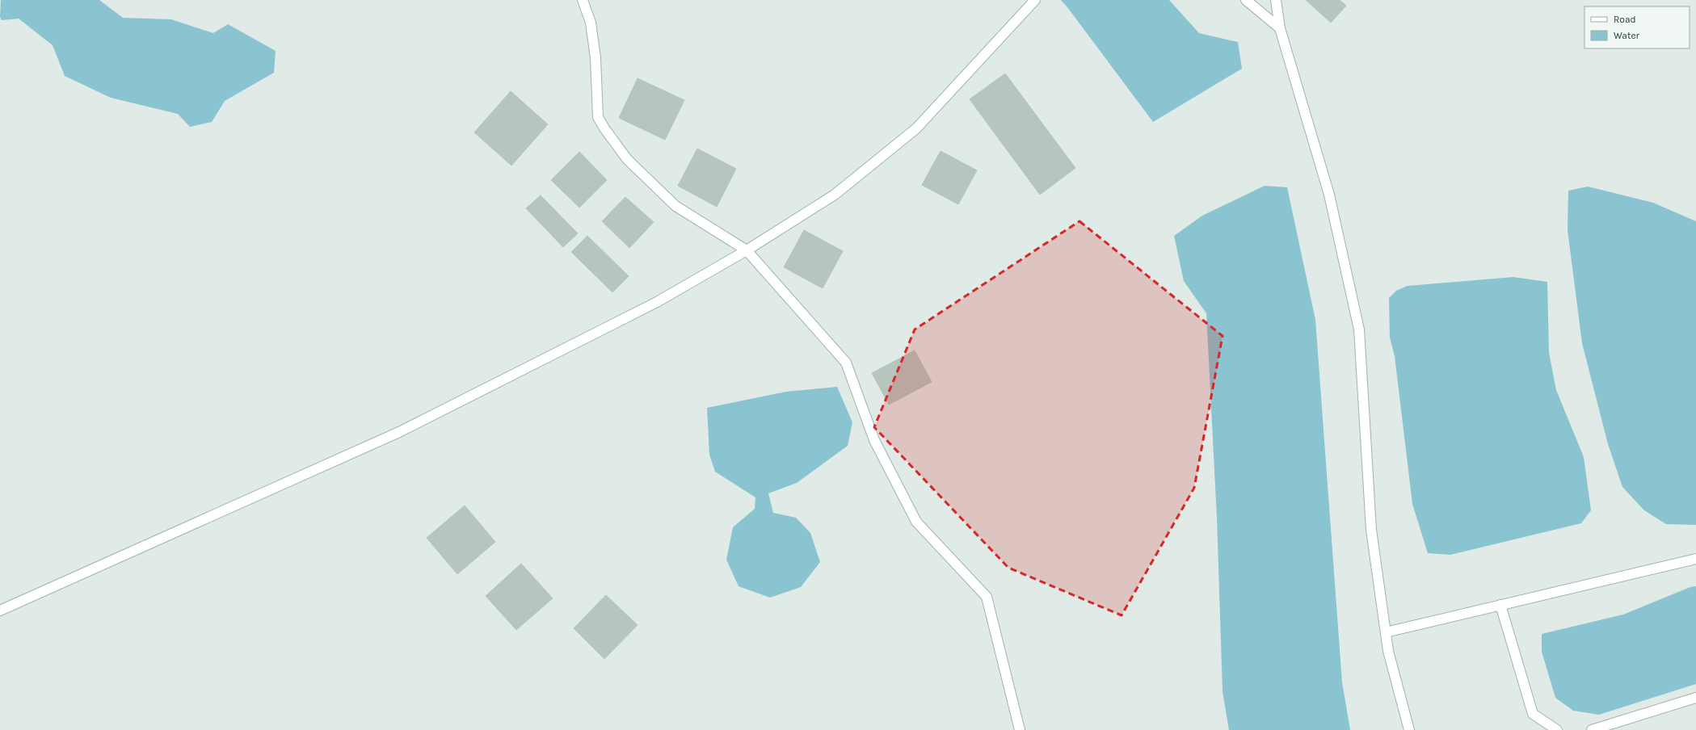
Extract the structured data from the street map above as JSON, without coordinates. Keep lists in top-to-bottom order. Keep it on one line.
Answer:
{"legend":["Road","Water"]}
